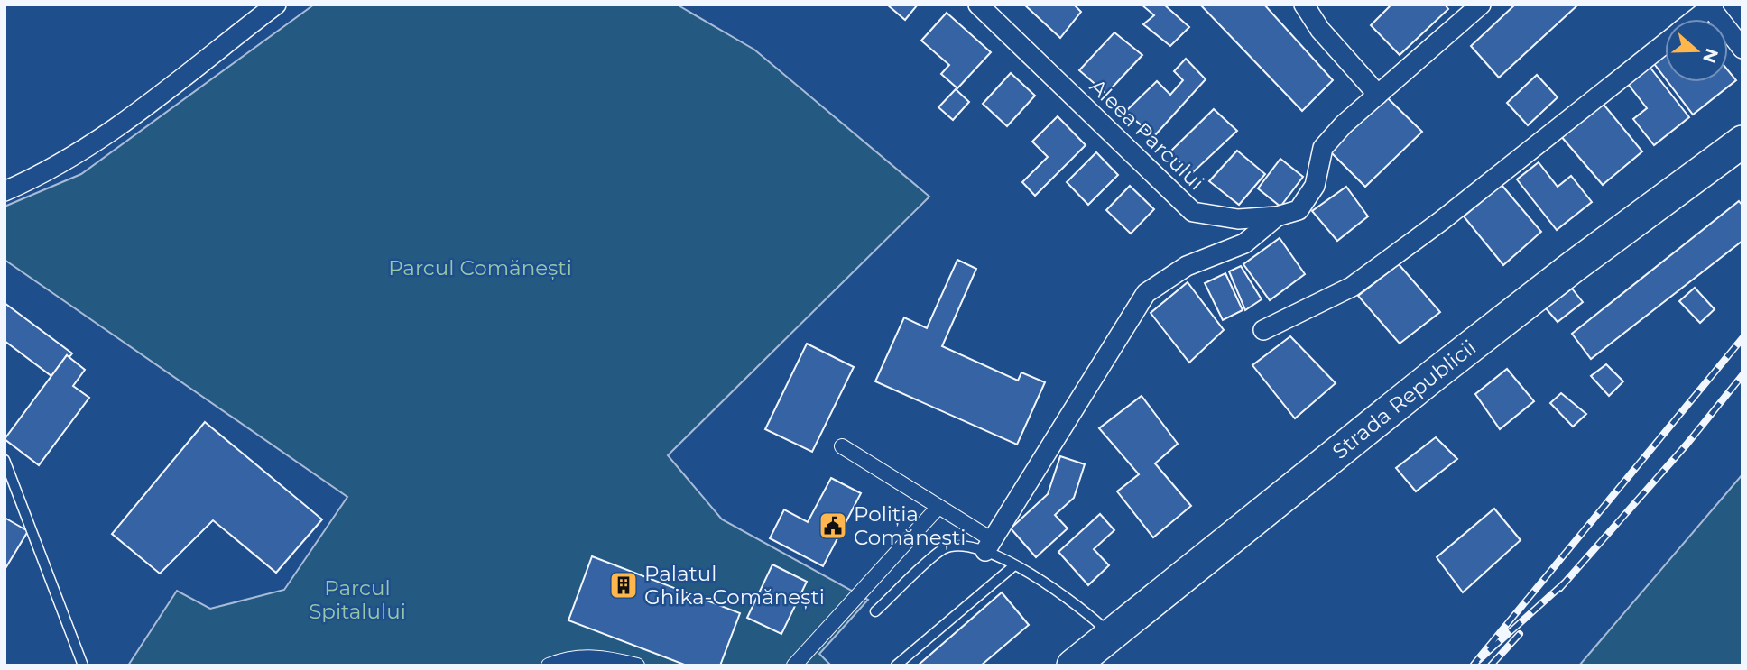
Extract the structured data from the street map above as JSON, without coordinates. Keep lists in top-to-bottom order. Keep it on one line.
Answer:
{"streets":{"main road":["Strada Republicii"],"street":["Aleea Parcului"]},"parks":["Parcul Comănești","Parcul Spitalului"],"places":{"public building":["Poliția Comănești"],"building":["Palatul Ghika-Comănești"]},"north":"right"}
